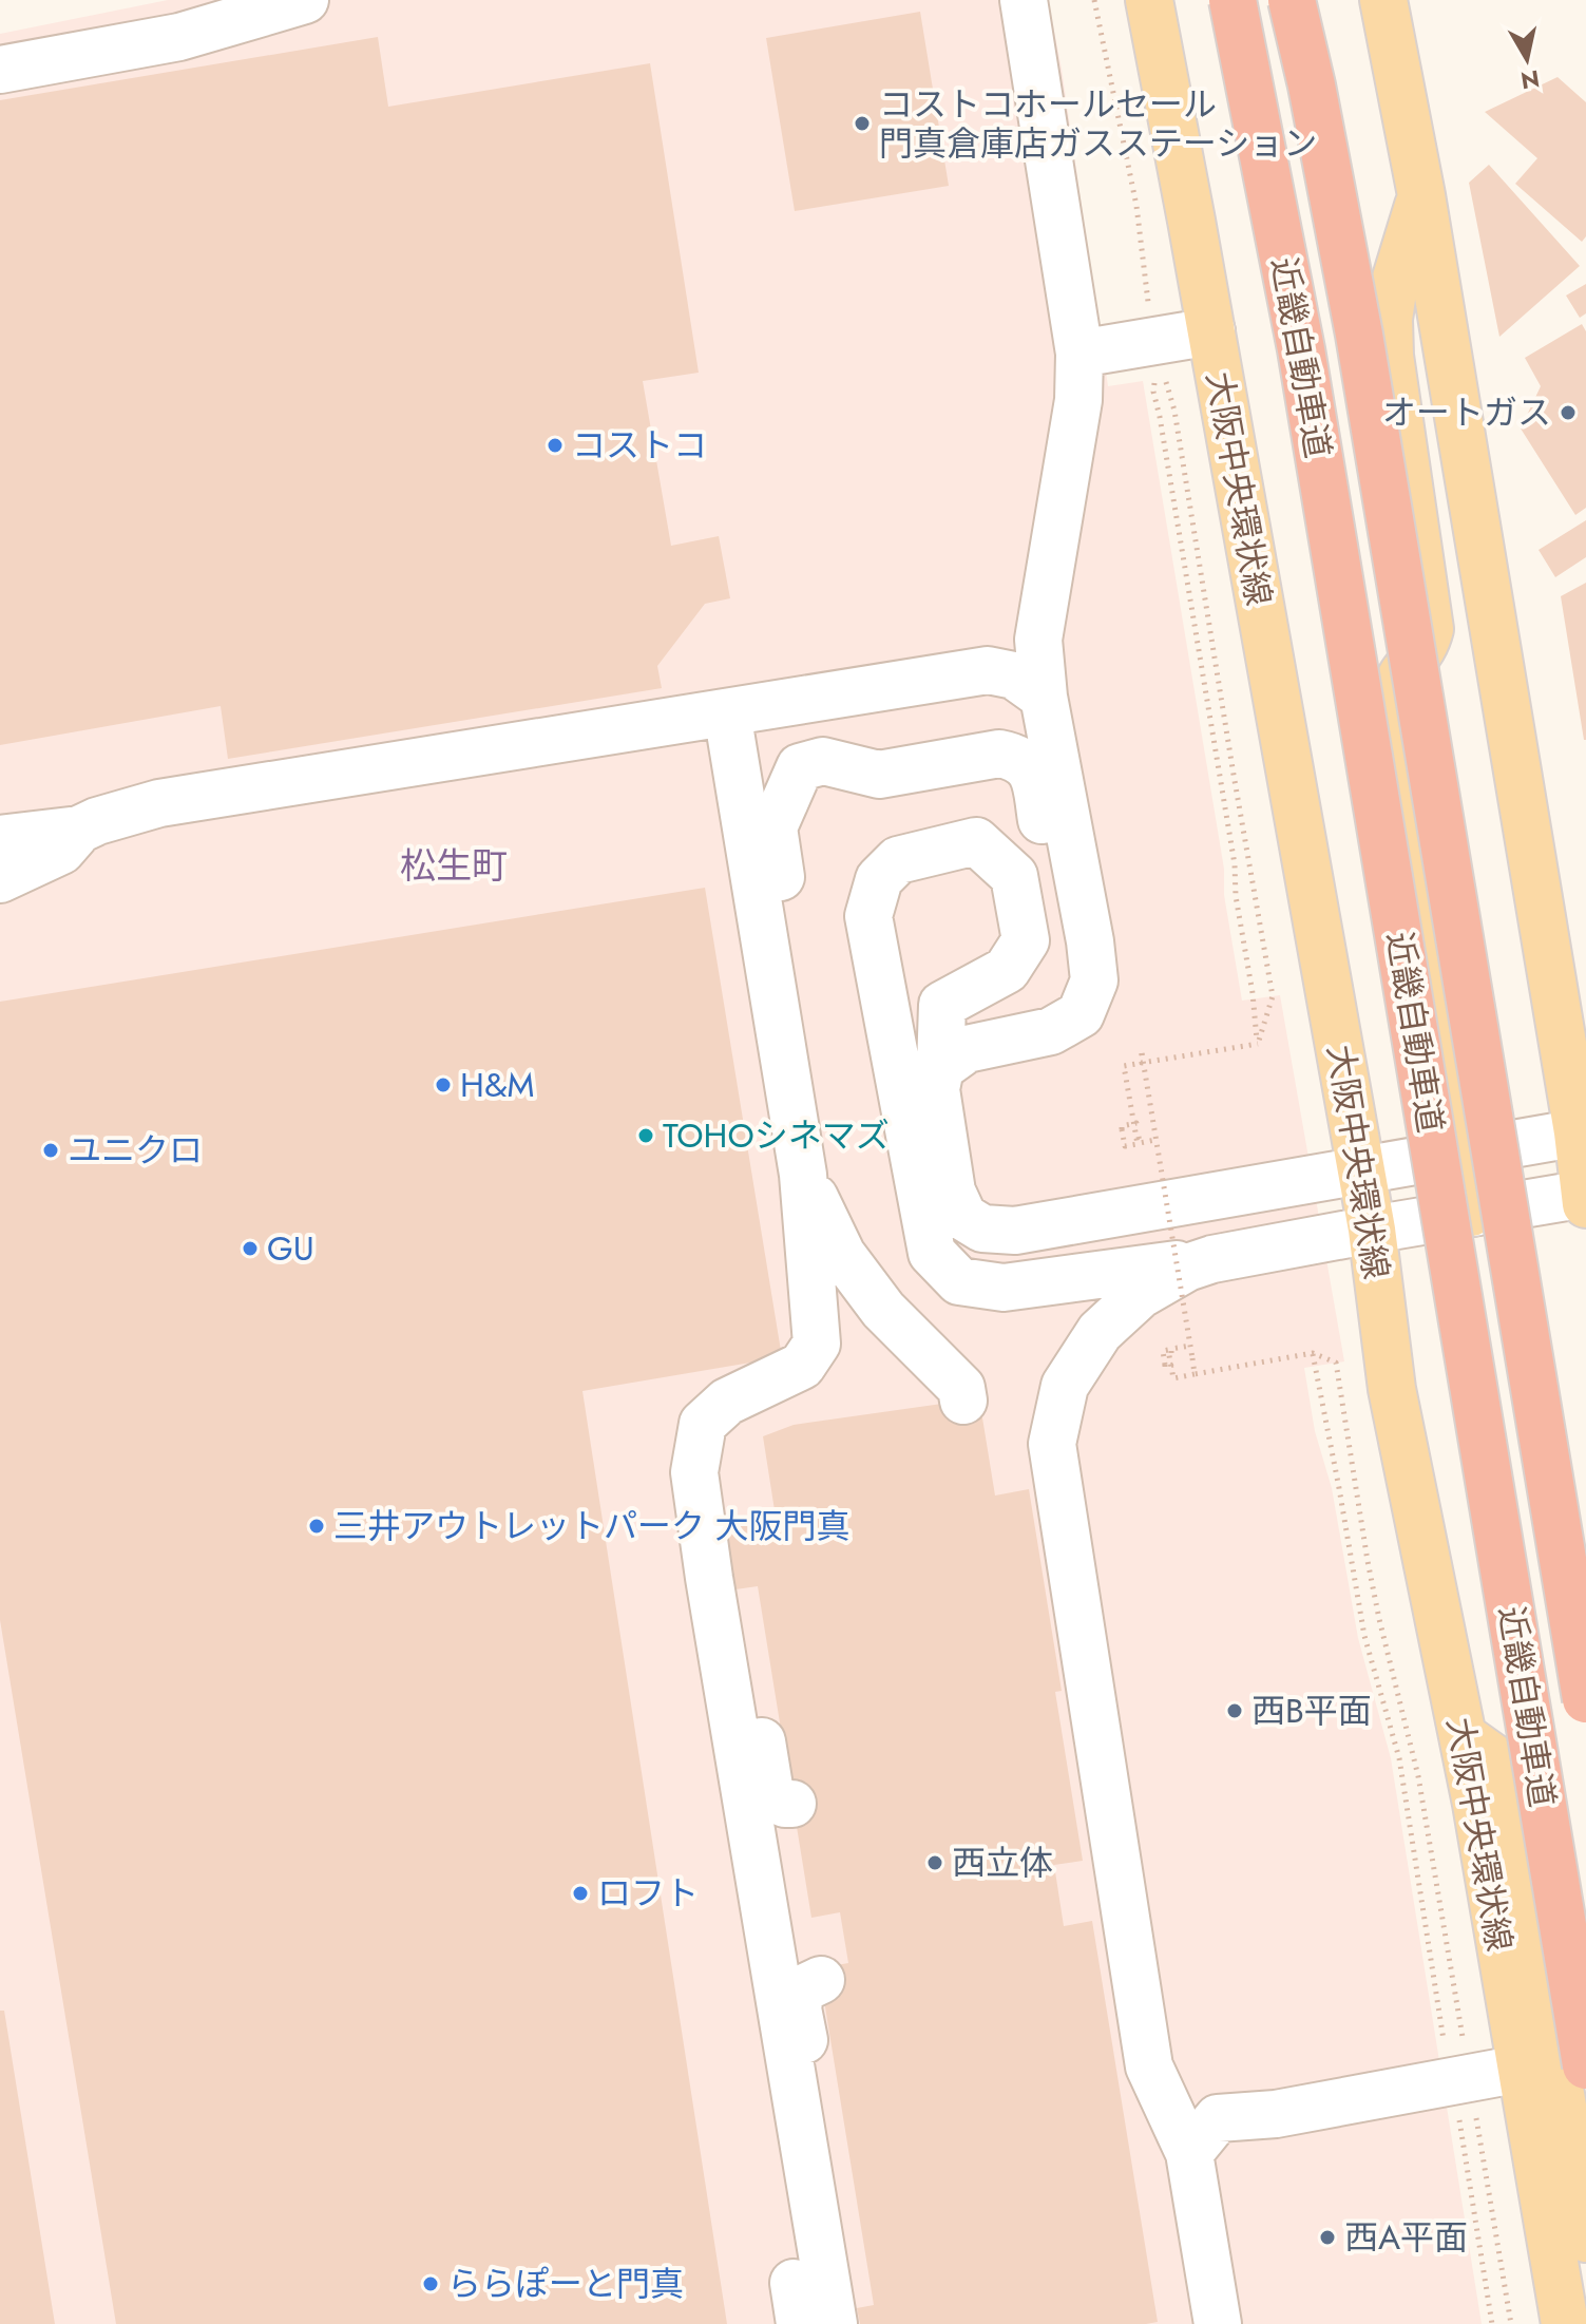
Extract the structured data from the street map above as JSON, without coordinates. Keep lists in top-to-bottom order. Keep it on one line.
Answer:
{"streets":{"highway":["近畿自動車道"],"main road":["大阪中央環状線"]},"districts":["松生町"],"places":["コストコホールセール 門真倉庫店ガスステーション","オートガス","コストコ","H&M","TOHOシネマズ","ユニクロ","GU","三井アウトレットパーク 大阪門真","西B平面","西立体","ロフト","西A平面","ららぽーと門真"],"north":"bottom"}
